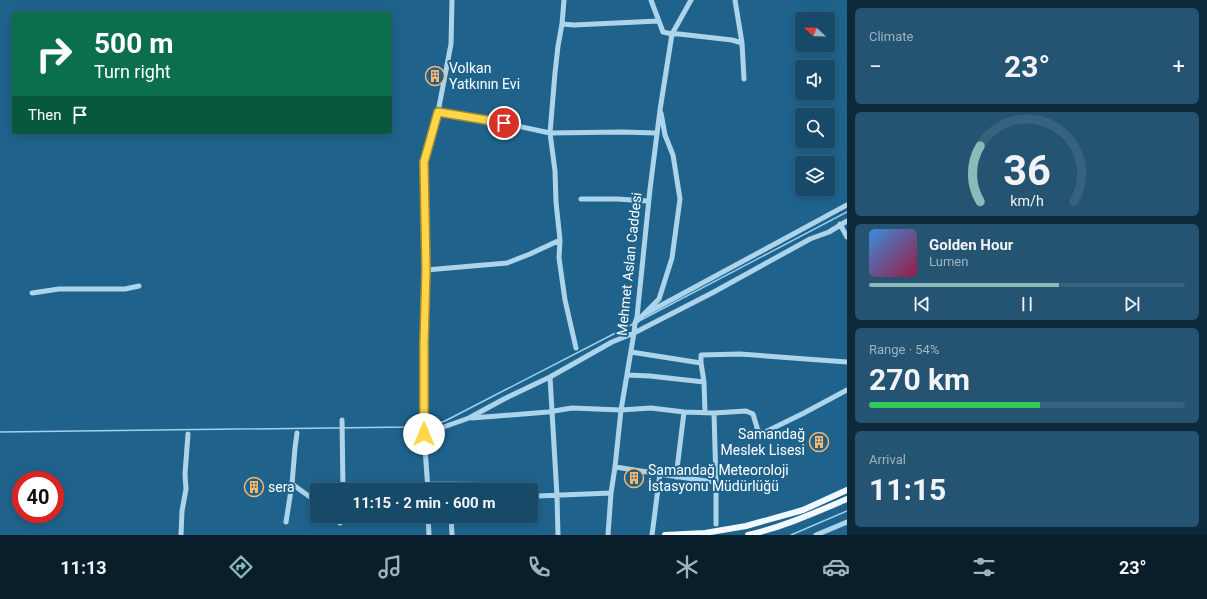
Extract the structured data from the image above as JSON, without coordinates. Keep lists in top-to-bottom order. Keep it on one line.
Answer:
{"streets":{"street":["Mehmet Aslan Caddesi"]},"places":{"building":["Volkan Yatkının Evi","Samandağ Meslek Lisesi","Samandağ Meteoroloji İstasyonu Müdürlüğü","sera"]},"north":"left","page":{"tile":["Climate",["Range · 54%","270 km"],["Arrival","11:15"]],"turn":["500 m","Turn right"],"heat":["−","23°","+"],"then":"Then","song":["Golden Hour","Lumen"],"limit":"40","trip":"11:15 · 2 min · 600 m","tabs":["11:13","23°"],"gauge":["36","km/h"]}}
